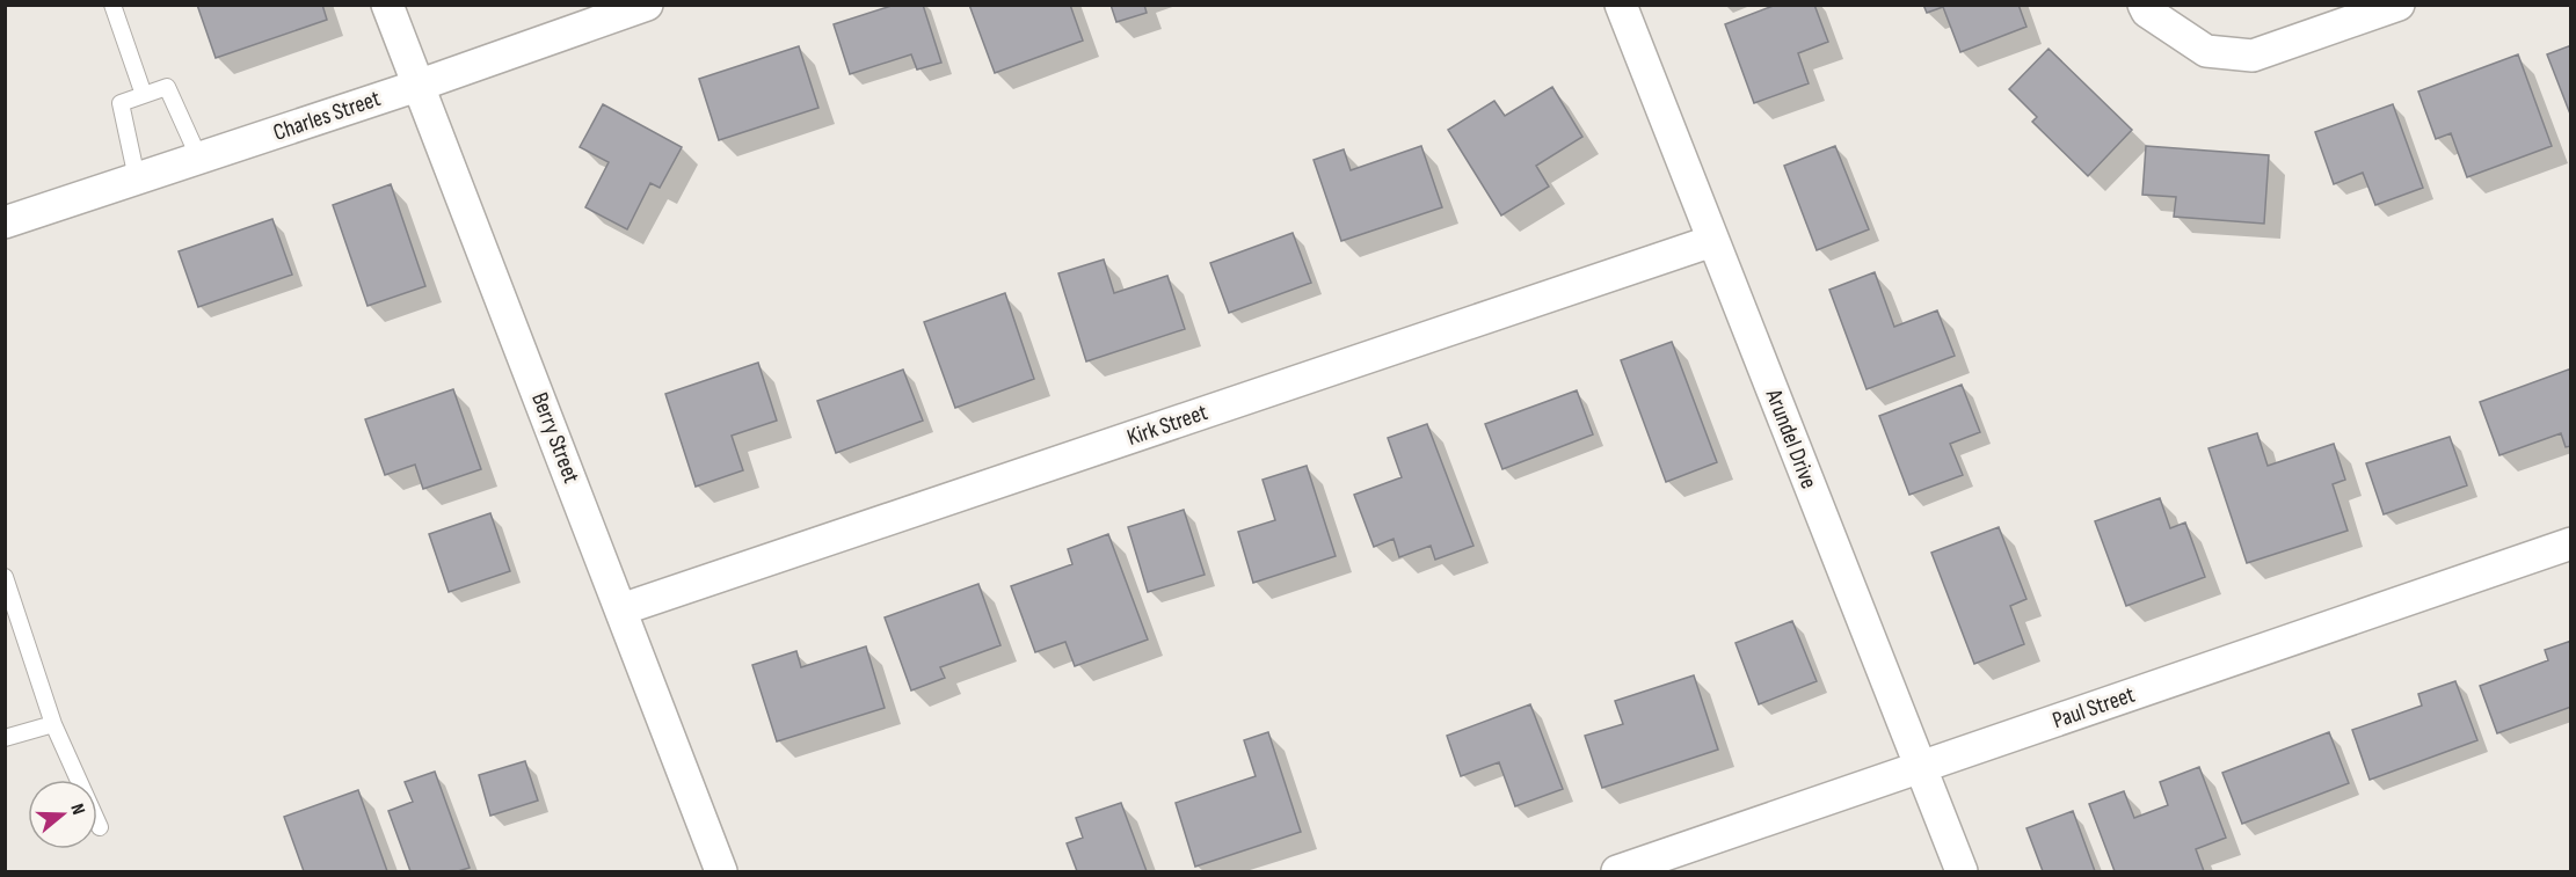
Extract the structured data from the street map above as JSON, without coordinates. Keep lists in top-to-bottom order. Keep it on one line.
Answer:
{"streets":{"street":["Charles Street","Kirk Street","Berry Street","Arundel Drive","Paul Street"]},"crossings":[["Charles Street","Berry Street"],["Kirk Street","Berry Street"],["Kirk Street","Arundel Drive"],["Arundel Drive","Paul Street"]],"north":"right"}
